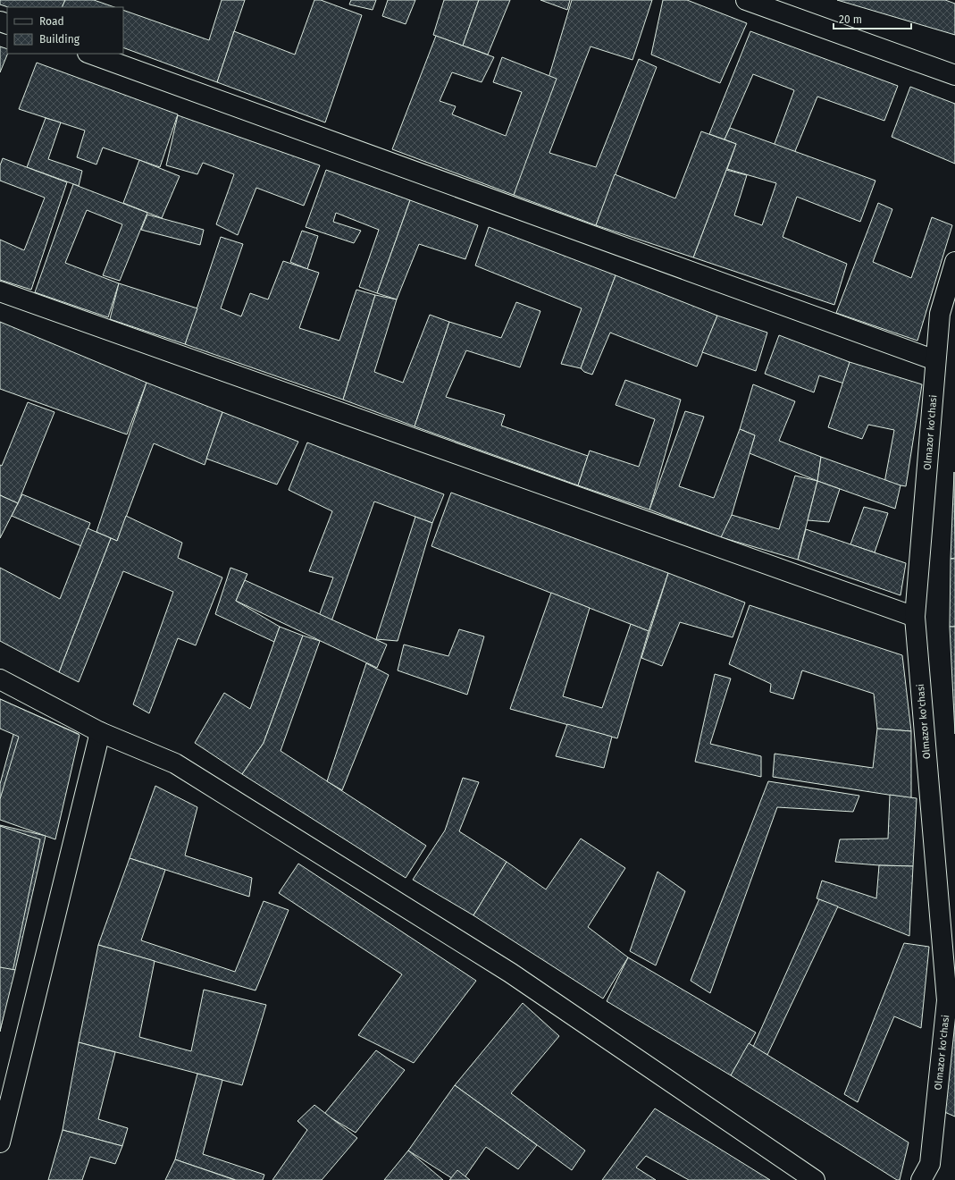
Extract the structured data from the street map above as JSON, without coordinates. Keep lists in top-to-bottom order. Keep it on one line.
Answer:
{"streets":{"street":["Olmazor ko'chasi"]},"legend":["Road","Building"],"scale_bar":"20 m"}
